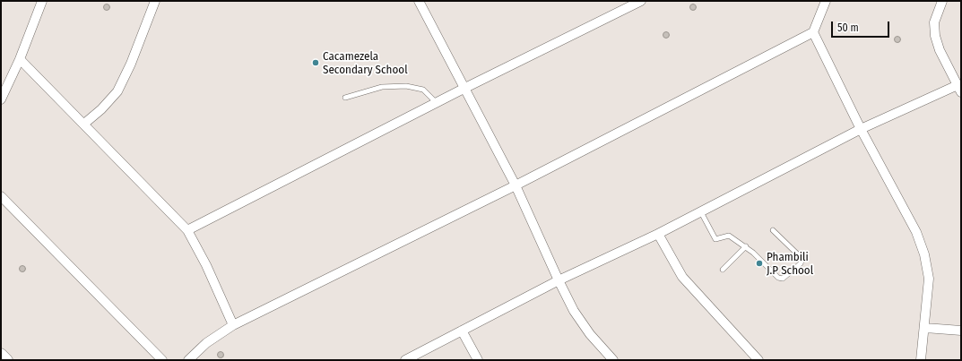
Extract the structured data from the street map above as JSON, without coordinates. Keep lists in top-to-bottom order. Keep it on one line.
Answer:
{"places":["Cacamezela Secondary School","Phambili J.P School"],"scale_bar":"50 m"}
